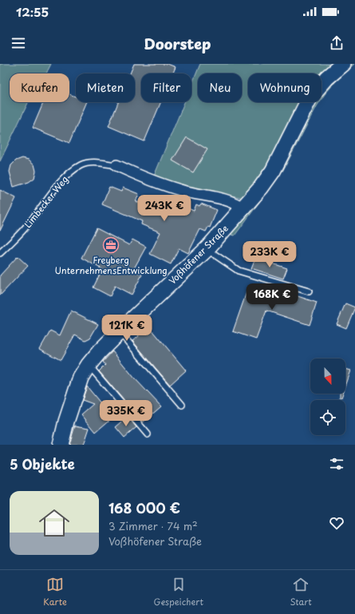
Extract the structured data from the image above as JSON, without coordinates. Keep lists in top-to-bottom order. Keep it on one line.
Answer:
{"streets":{"street":["Limbecker Weg","Voßhöfener Straße"]},"crossings":[["Limbecker Weg","Voßhöfener Straße"]],"places":{"office":["Freyberg UnternehmensEntwicklung"]},"north":"bottom","page":{"status":"12:55","header":"Doorstep","chip":["Kaufen","Mieten","Filter","Neu","Wohnung"],"price":["243K €","233K €","168K €","121K €","335K €"],"heading":"5 Objekte","list":[{"name":"168 000 €","note":"3 Zimmer · 74 m² · Voßhöfener Straße"}],"tabs":["Karte","Gespeichert","Start"]}}
